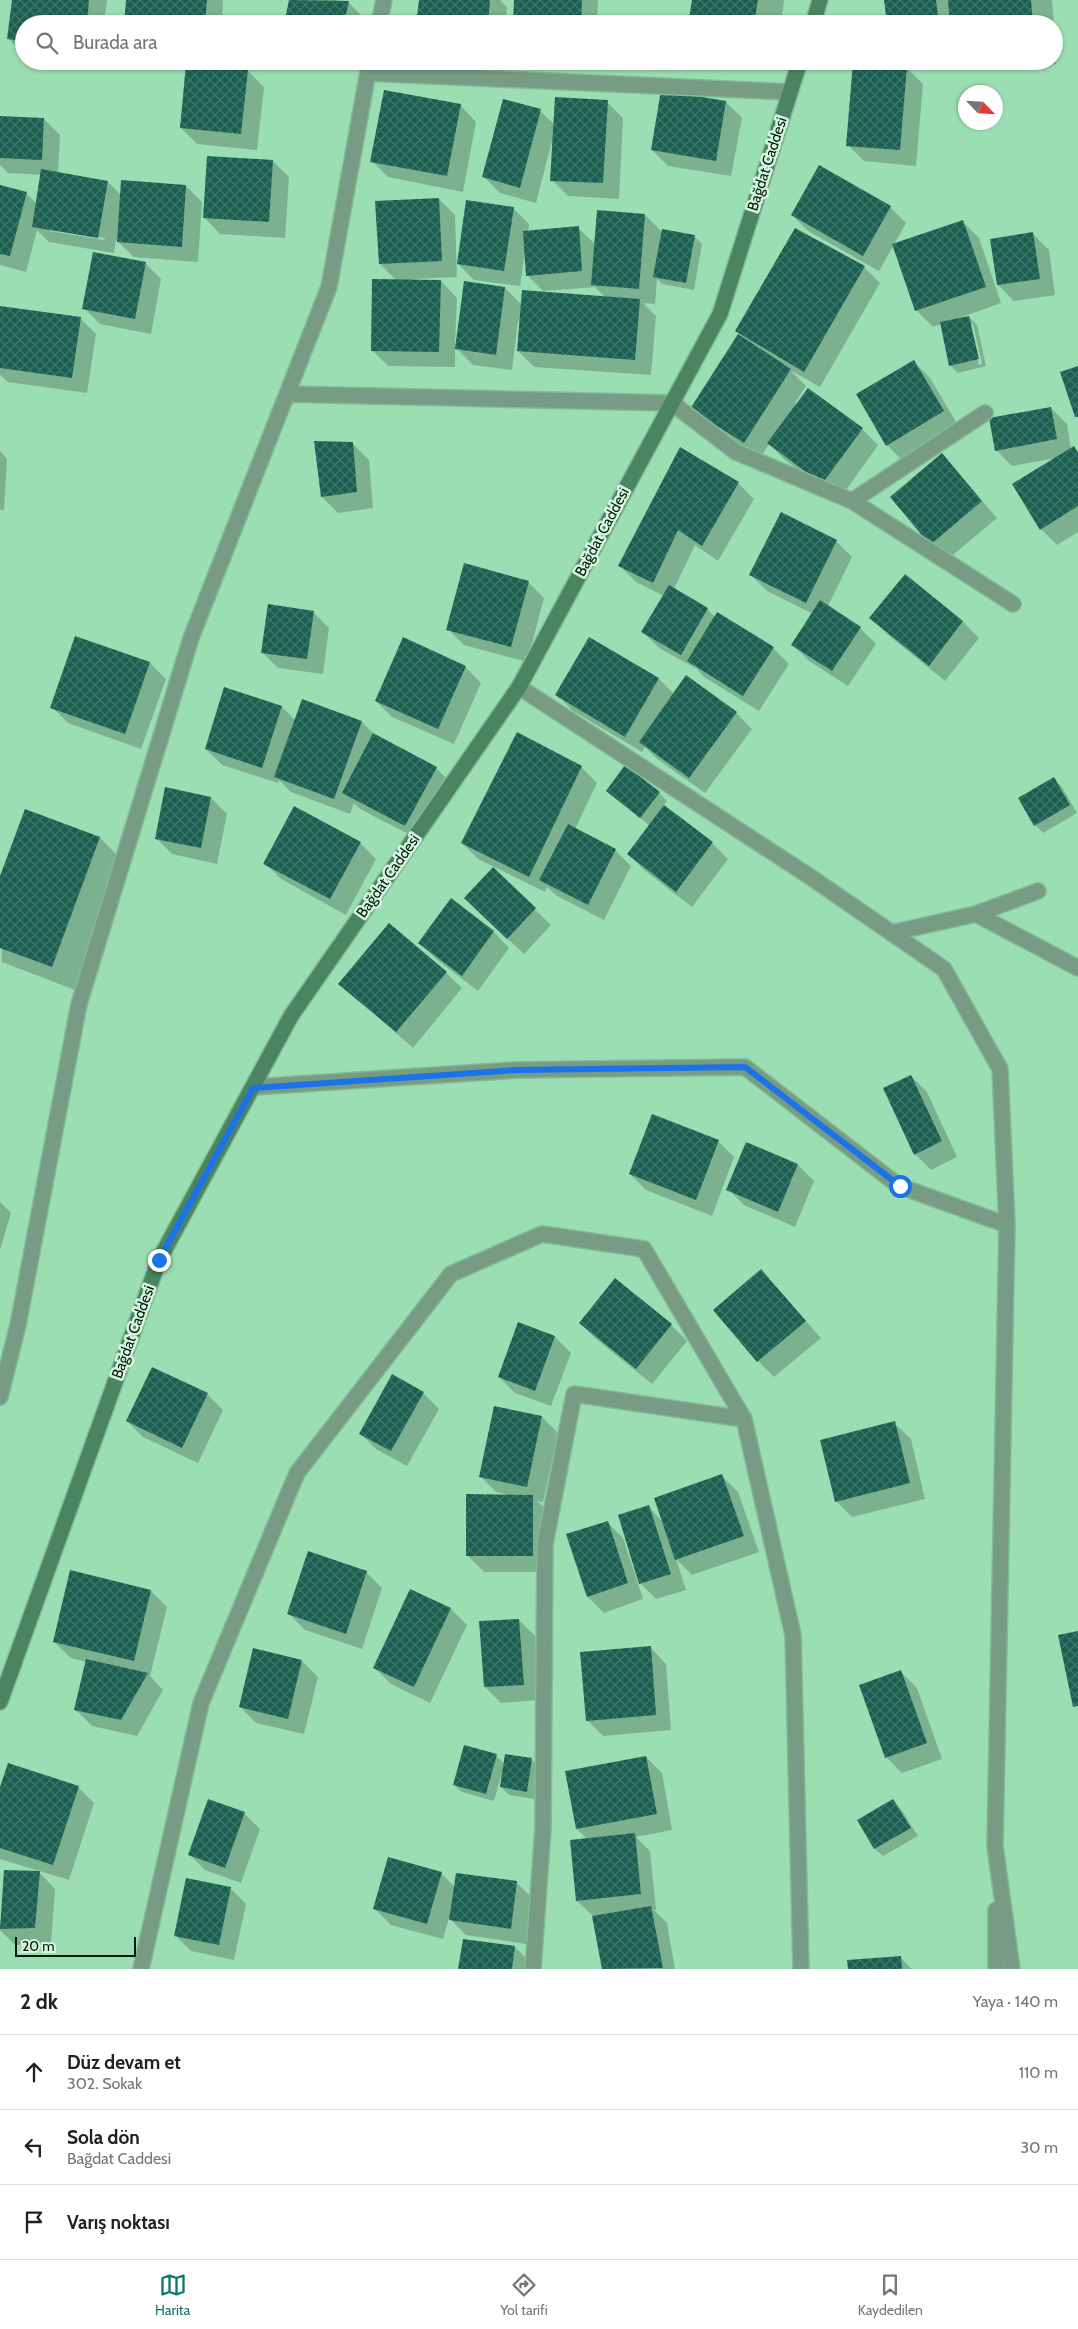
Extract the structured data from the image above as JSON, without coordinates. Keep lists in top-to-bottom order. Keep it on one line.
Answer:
{"streets":{"main road":["Bağdat Caddesi"]},"scale_bar":"20 m","north":"bottom right","page":{"search":"Burada ara","scale":"20 m","heading":["2 dk","Yaya · 140 m"],"list":[["Düz devam et","302. Sokak","110 m"],["Sola dön","Bağdat Caddesi","30 m"],"Varış noktası"],"nav":["Harita","Yol tarifi","Kaydedilen"]}}
